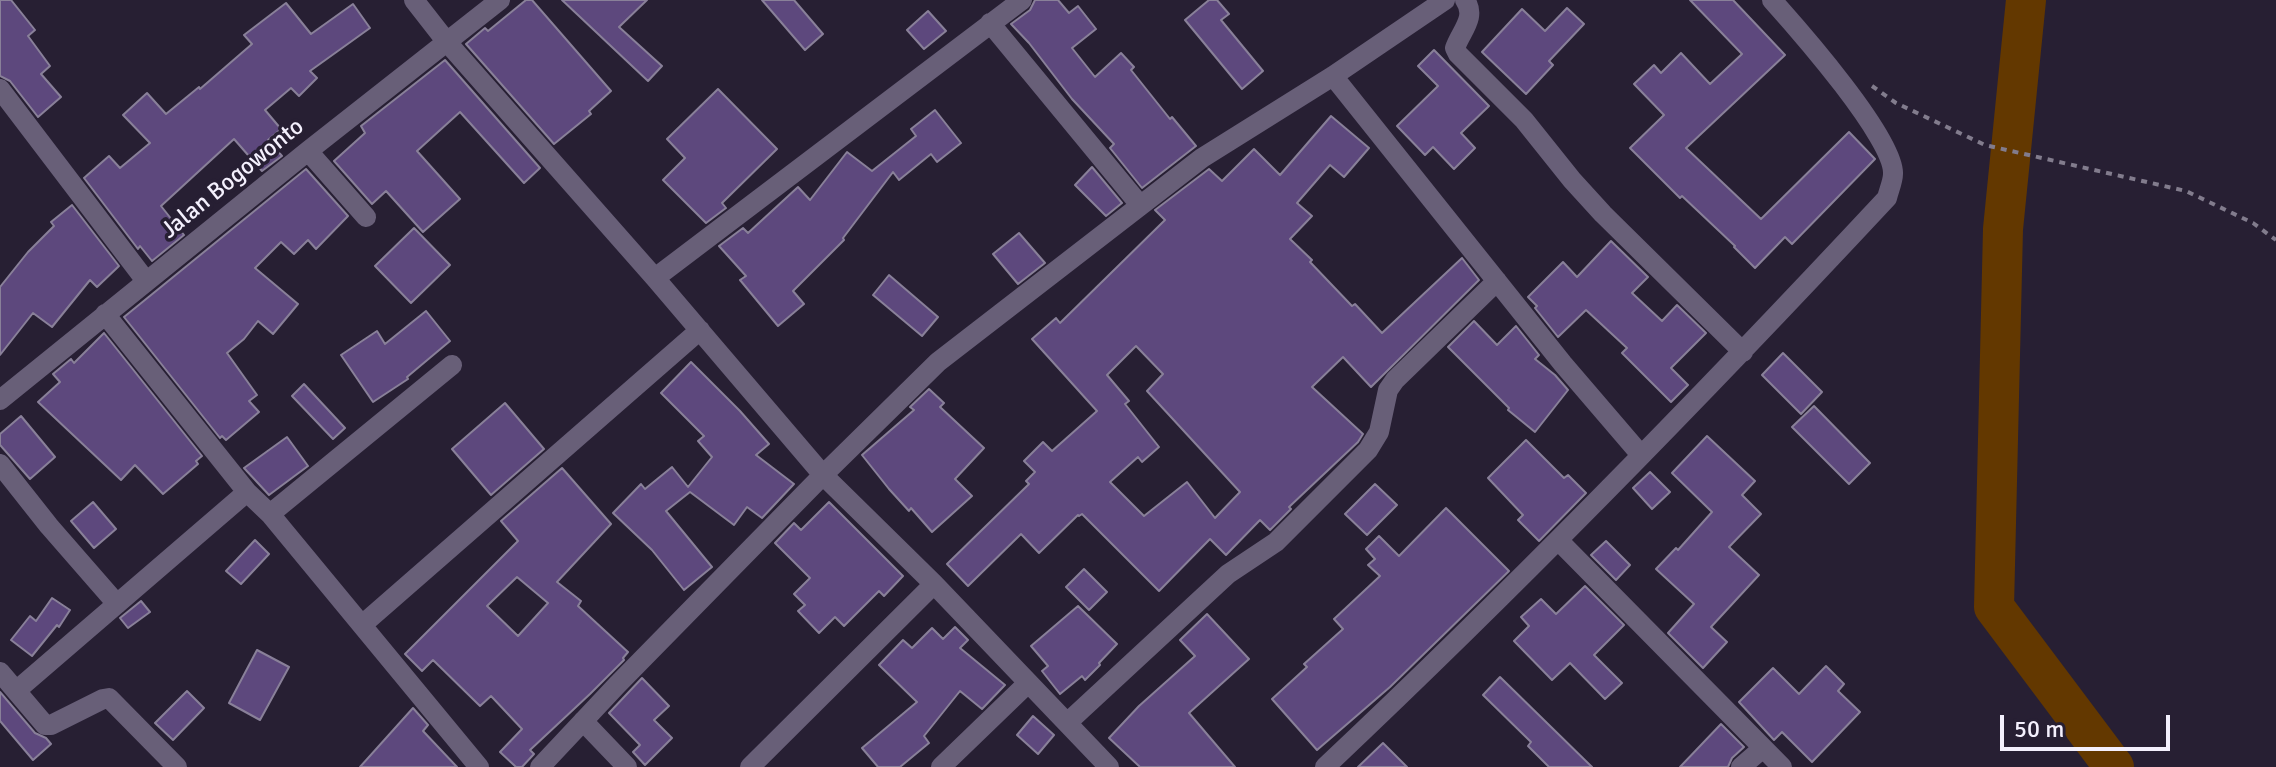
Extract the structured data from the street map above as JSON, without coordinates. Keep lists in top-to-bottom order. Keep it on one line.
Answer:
{"streets":{"street":["Jalan Bogowonto"]},"scale_bar":"50 m"}
